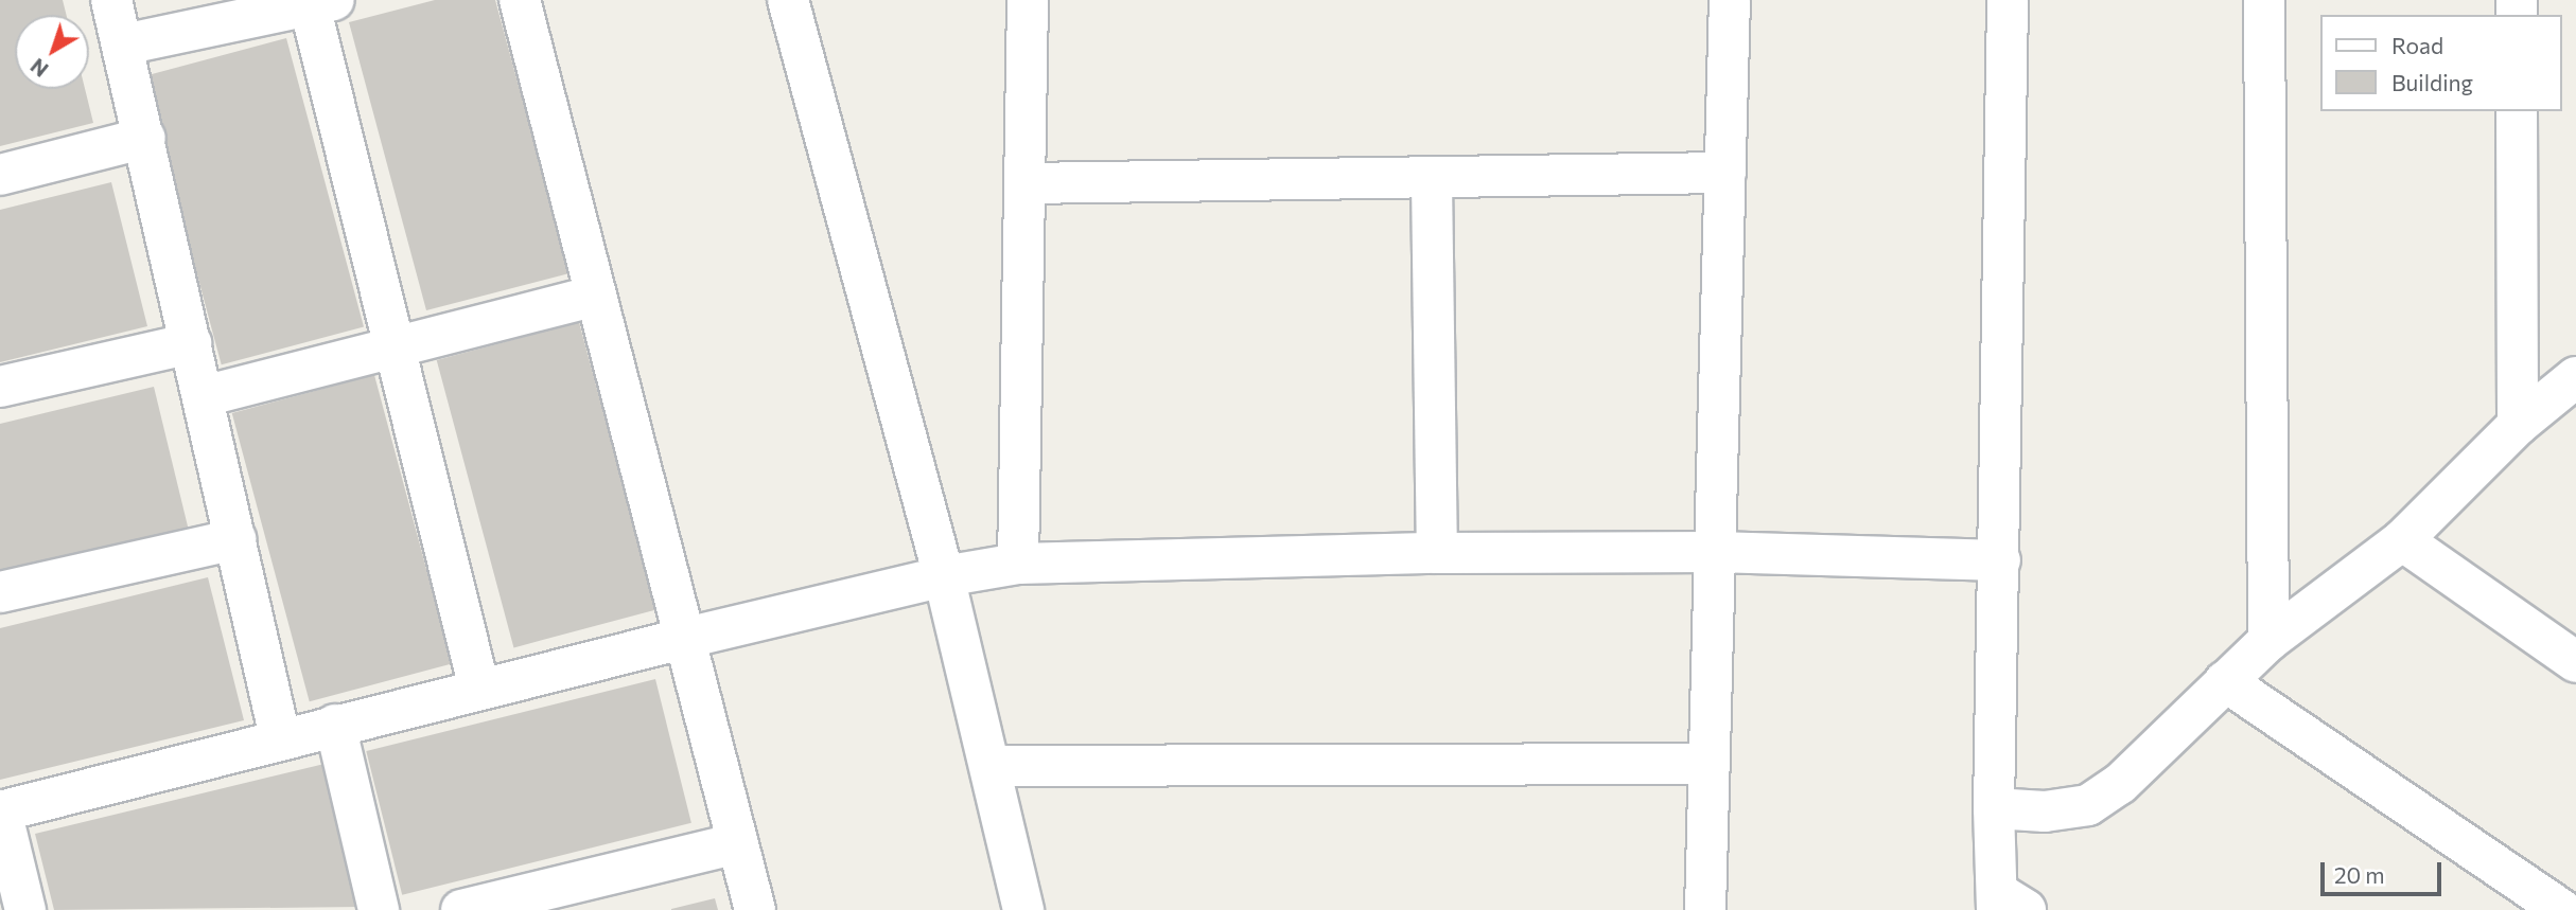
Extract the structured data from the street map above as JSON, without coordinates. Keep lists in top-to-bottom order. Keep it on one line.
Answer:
{"legend":["Road","Building"],"scale_bar":"20 m","north":"bottom left"}
